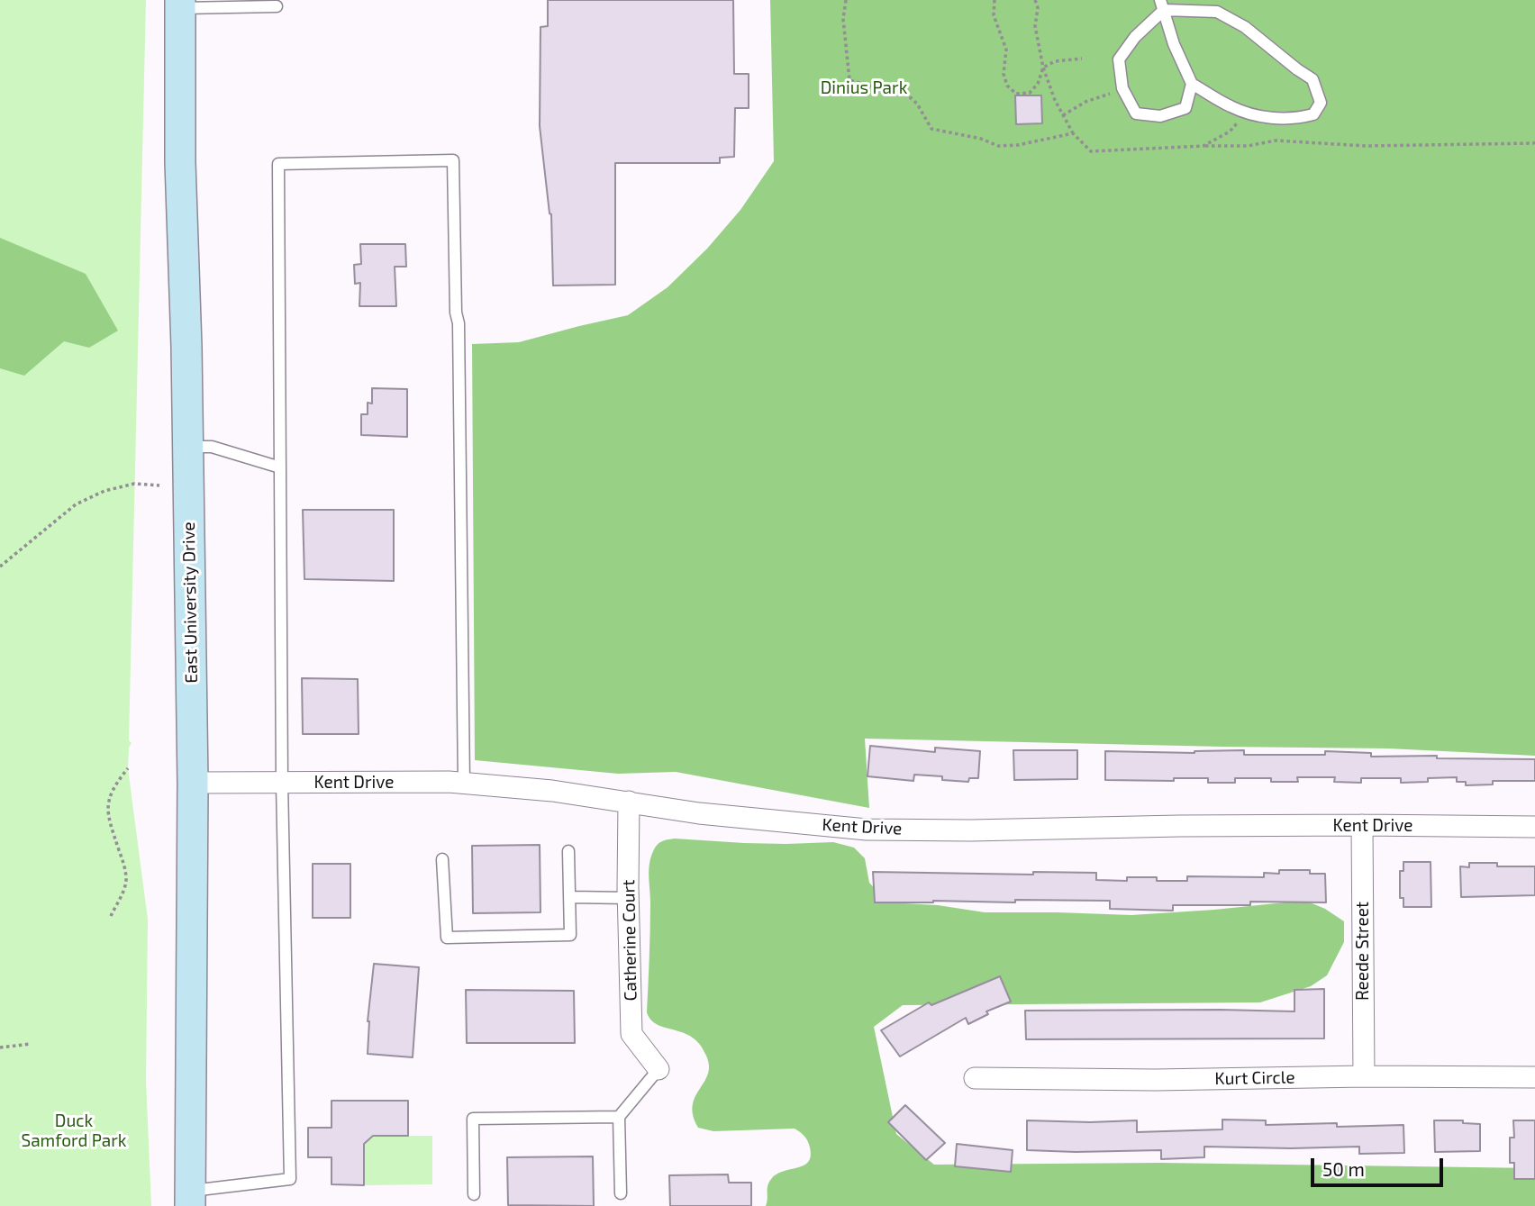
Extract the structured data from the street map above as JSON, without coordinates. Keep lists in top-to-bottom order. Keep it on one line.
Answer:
{"streets":{"main road":["East University Drive"],"street":["Kent Drive","Catherine Court","Reede Street","Kurt Circle"]},"crossings":[["East University Drive","Kent Drive"],["Kent Drive","Catherine Court"],["Kent Drive","Reede Street"],["Reede Street","Kurt Circle"]],"parks":["Dinius Park","Duck Samford Park"],"scale_bar":"50 m"}
